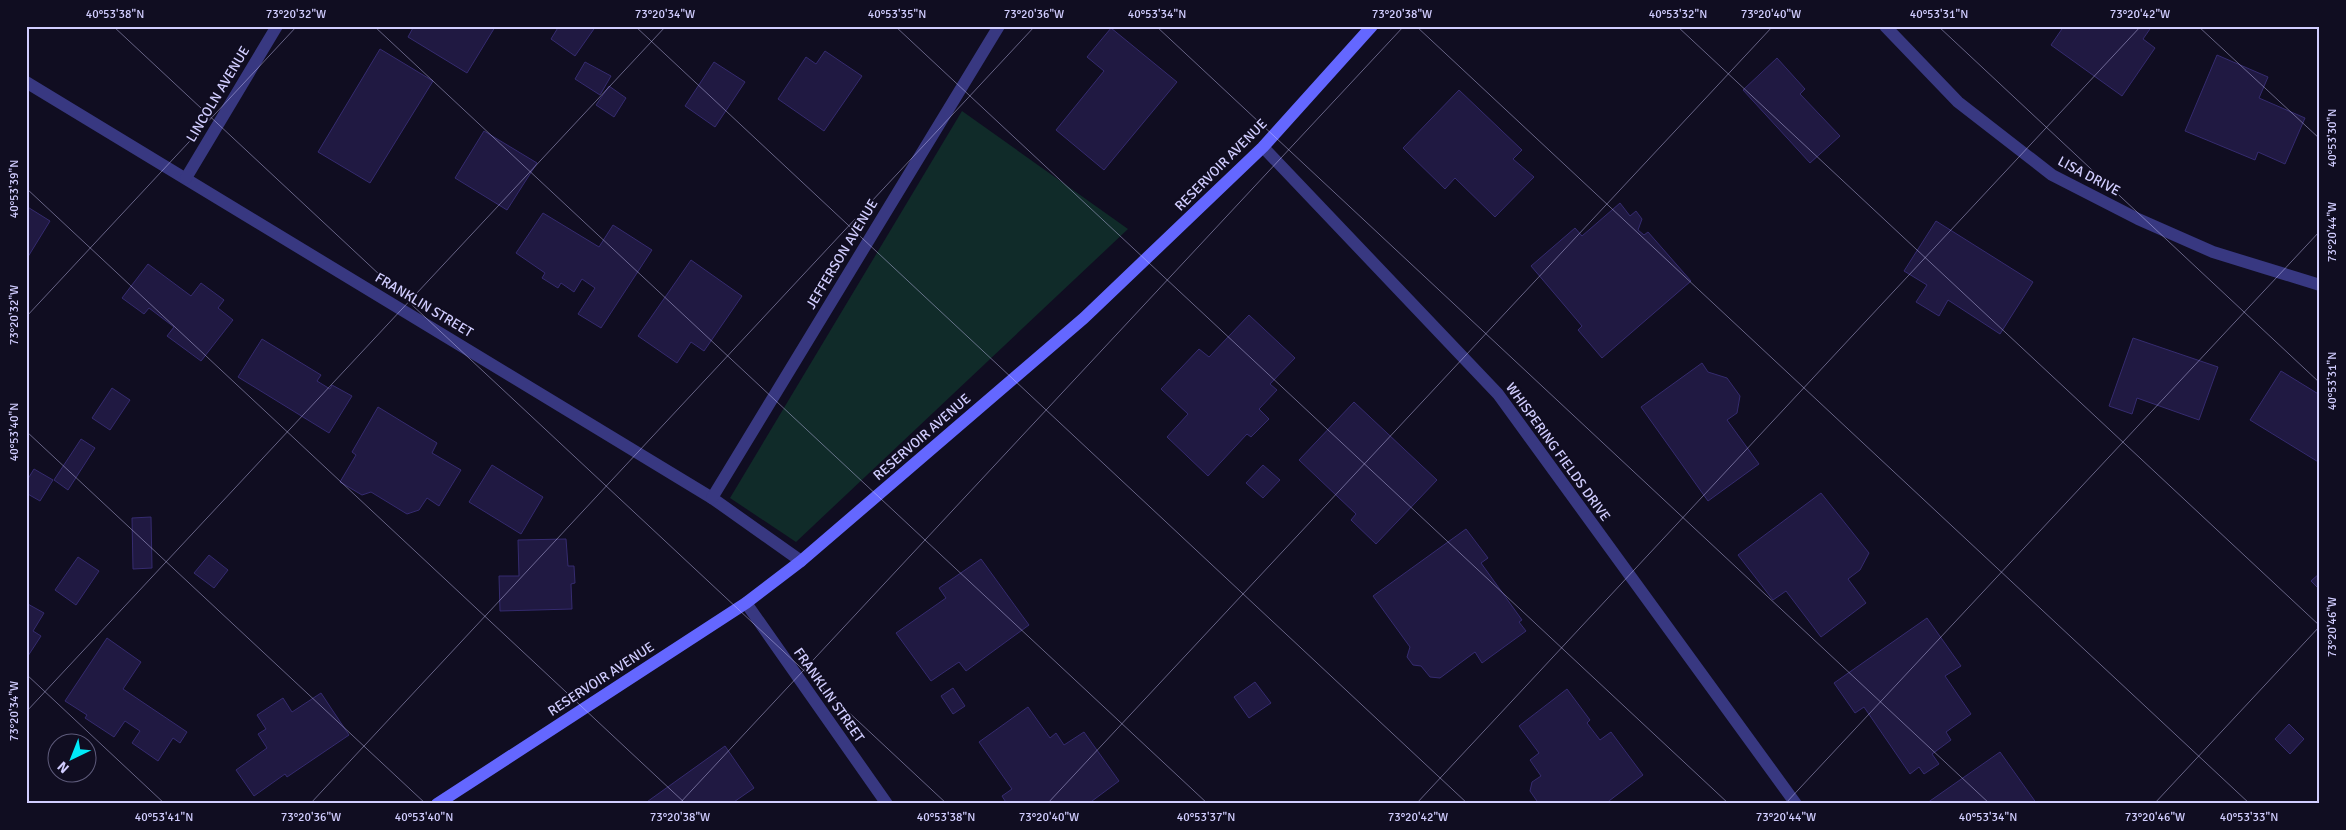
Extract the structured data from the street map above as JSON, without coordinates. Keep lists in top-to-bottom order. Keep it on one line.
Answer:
{"streets":{"main road":["RESERVOIR AVENUE"],"street":["LINCOLN AVENUE","LISA DRIVE","JEFFERSON AVENUE","FRANKLIN STREET","WHISPERING FIELDS DRIVE"]},"crossings":[["LINCOLN AVENUE","FRANKLIN STREET"],["RESERVOIR AVENUE","FRANKLIN STREET"],["RESERVOIR AVENUE","WHISPERING FIELDS DRIVE"],["JEFFERSON AVENUE","FRANKLIN STREET"]],"north":"bottom left","coordinates":["40°53'38\"N","73°20'32\"W","73°20'34\"W","40°53'35\"N","73°20'36\"W","40°53'34\"N","73°20'38\"W","40°53'32\"N","73°20'40\"W","40°53'31\"N","73°20'42\"W","40°53'30\"N","40°53'39\"N","73°20'44\"W","40°53'40\"N","73°20'46\"W","40°53'41\"N","40°53'37\"N","40°53'33\"N"]}
